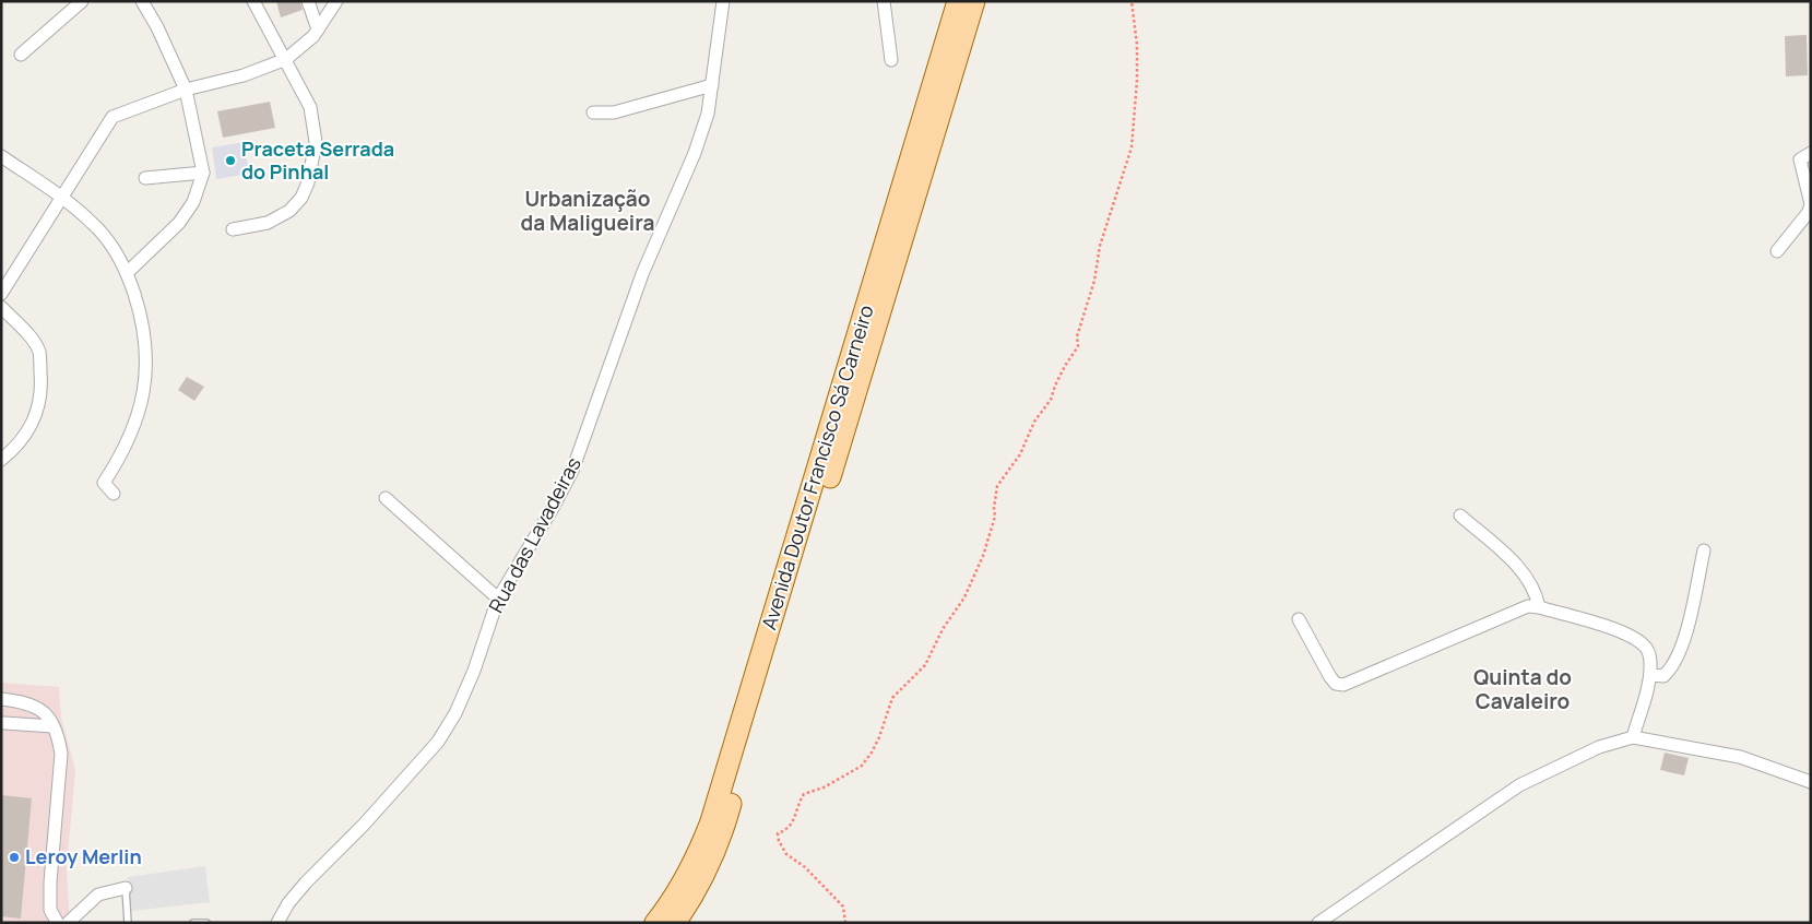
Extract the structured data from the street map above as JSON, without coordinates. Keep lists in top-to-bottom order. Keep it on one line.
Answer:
{"streets":{"main road":["Avenida Doutor Francisco Sá Carneiro"],"street":["Rua das Lavadeiras"]},"districts":["Urbanização da Maligueira","Quinta do Cavaleiro"],"places":["Praceta Serrada do Pinhal","Leroy Merlin"]}
